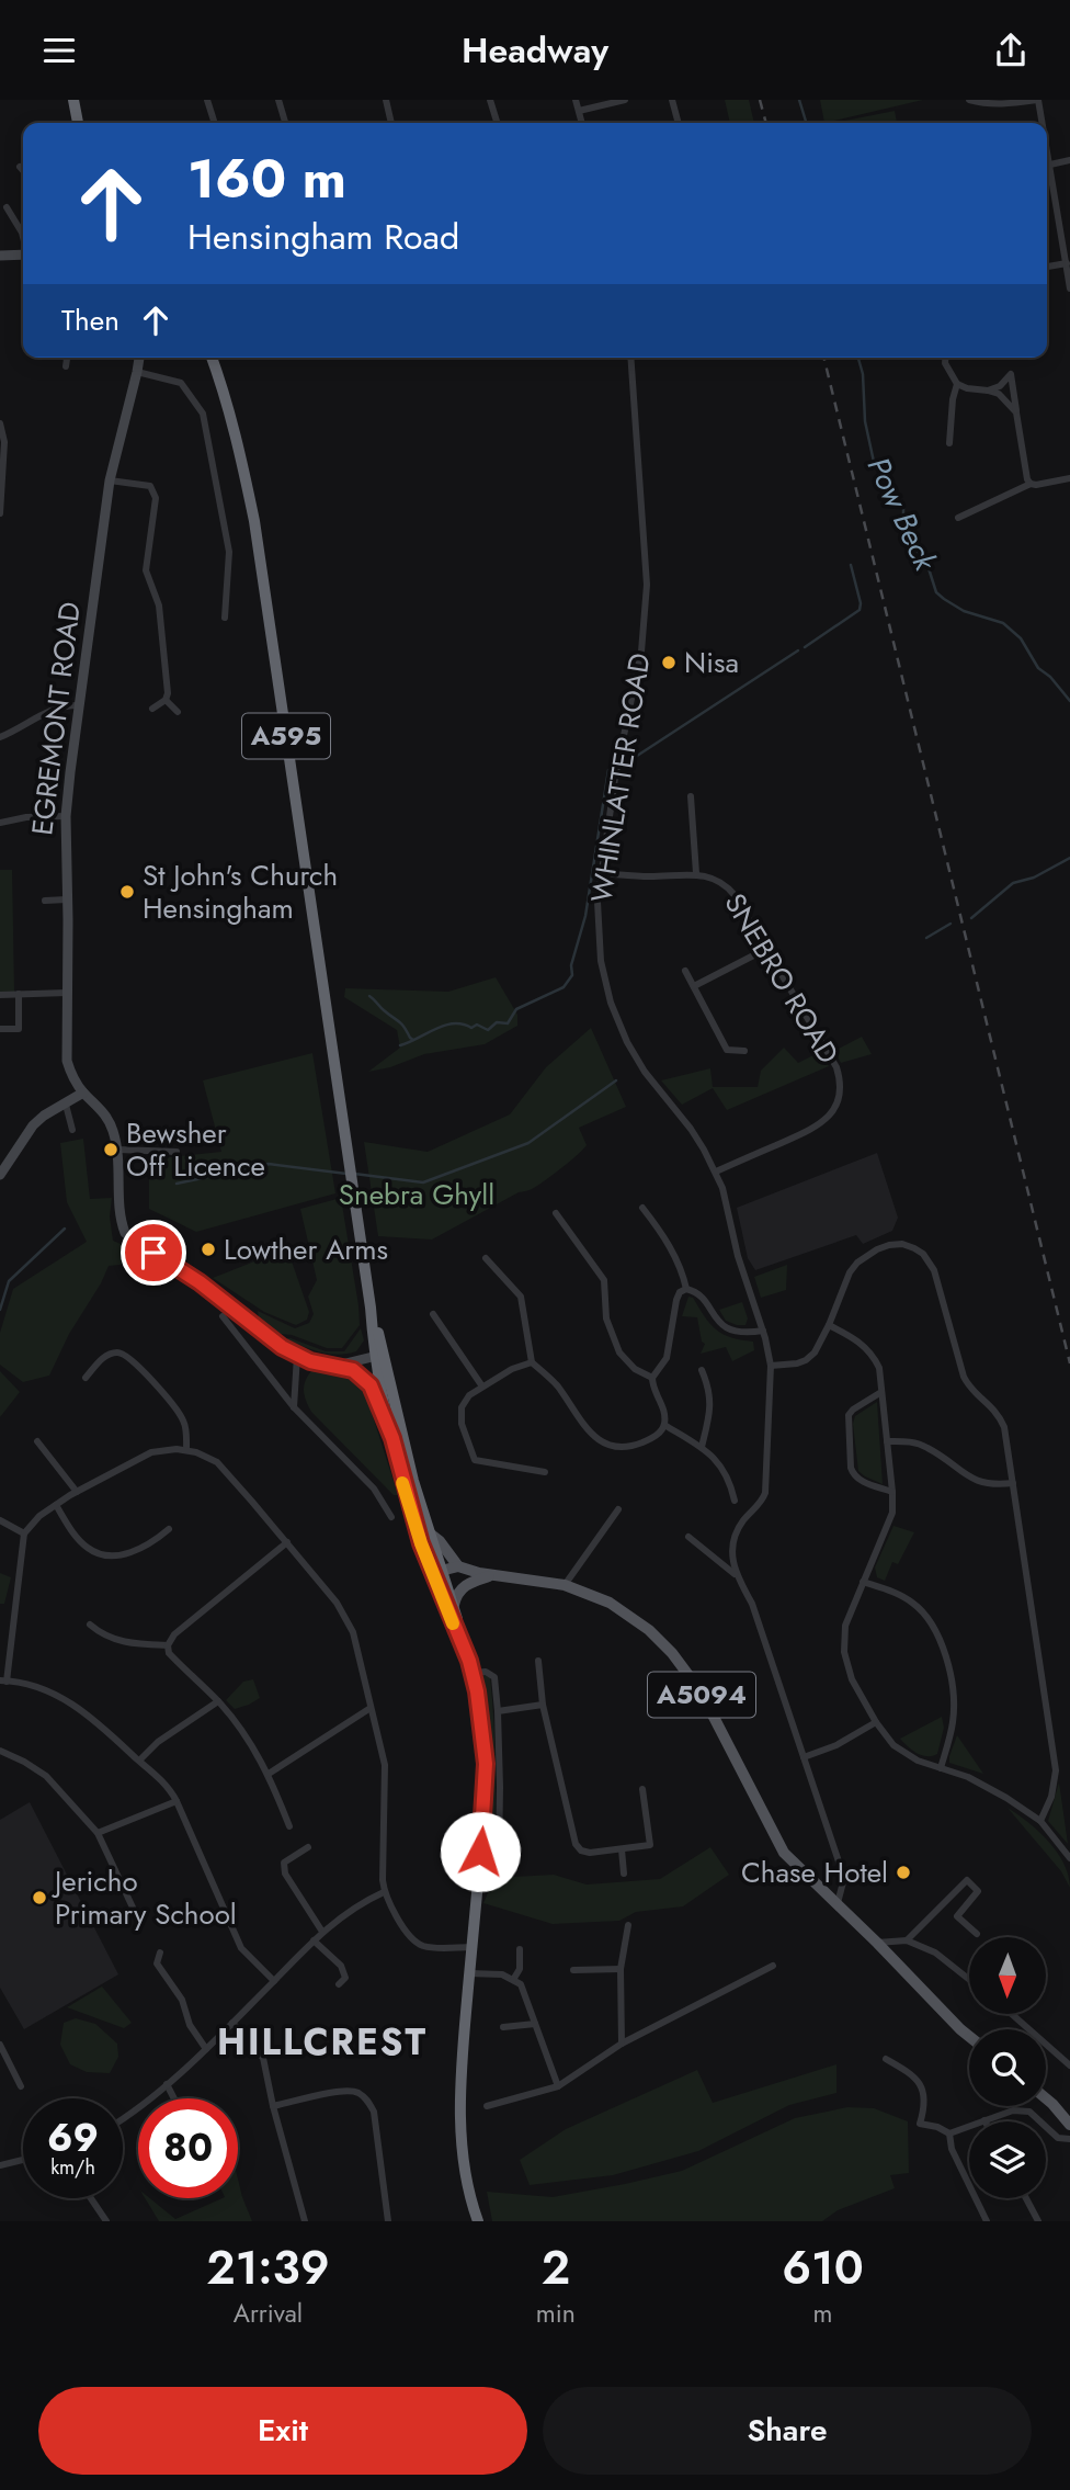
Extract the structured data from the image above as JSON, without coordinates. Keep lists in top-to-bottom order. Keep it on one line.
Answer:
{"streets":{"highway":["A595"],"main road":["EGREMONT ROAD","A5094"],"street":["WHINLATTER ROAD","SNEBRO ROAD"]},"crossings":[["A595","A5094"],["WHINLATTER ROAD","SNEBRO ROAD"]],"districts":["HILLCREST"],"water":["Pow Beck"],"parks":["Snebra Ghyll"],"places":["Nisa","St John's Church Hensingham","Bewsher Off Licence","Lowther Arms","Chase Hotel","Jericho Primary School"],"north":"bottom","page":{"header":"Headway","turn":["160 m","Hensingham Road"],"then":"Then","speed":"69 km/h","limit":"80","eta":["21:39","Arrival","2","min","610","m"],"buttons":["Exit","Share"]}}
